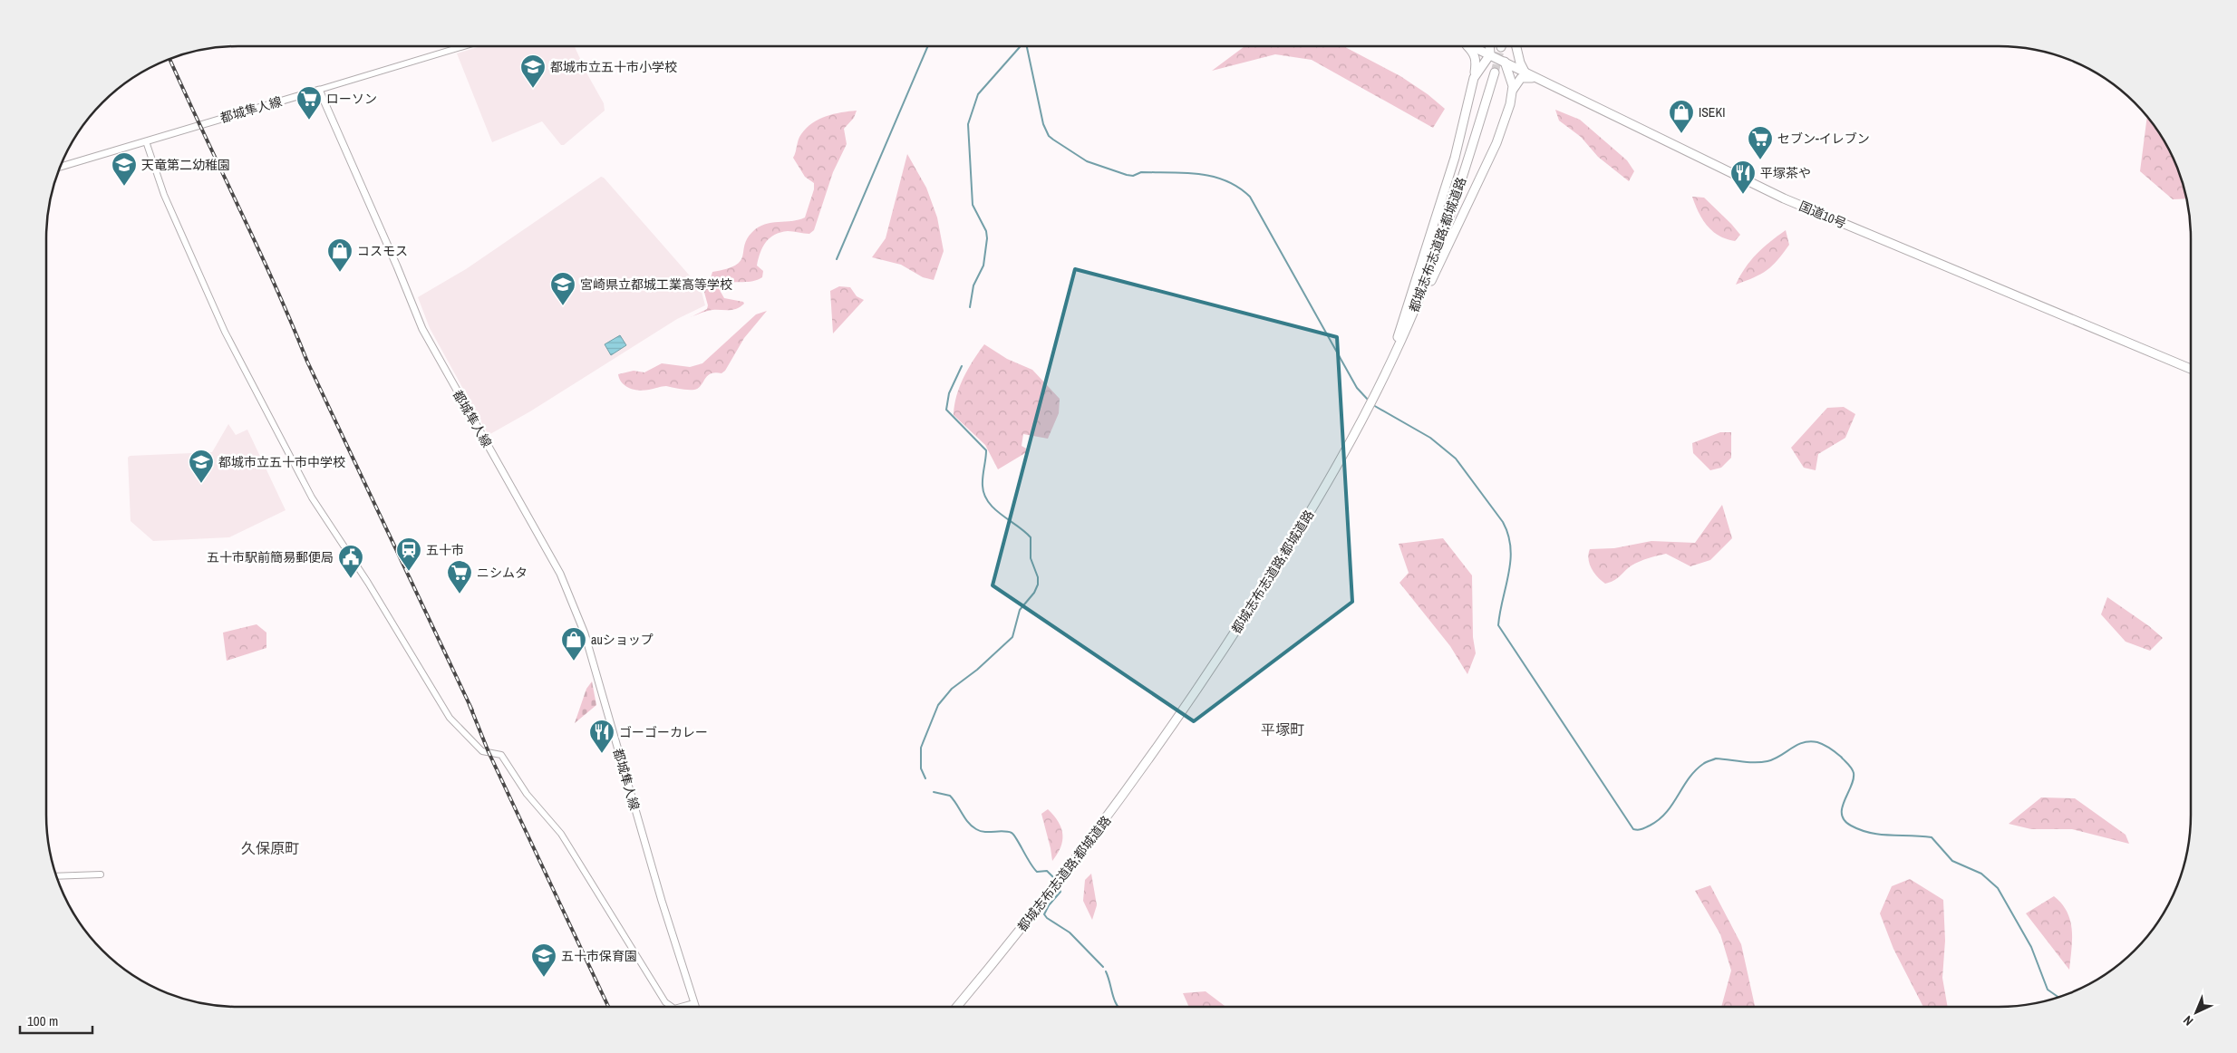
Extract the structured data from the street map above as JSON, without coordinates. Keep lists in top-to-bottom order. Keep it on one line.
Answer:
{"streets":{"highway":["国道10号","都城志布志道路;都城道路"],"main road":["都城隼人線"]},"districts":["平塚町","久保原町"],"places":{"school or university":["都城市立五十市小学校","天竜第二幼稚園","宮崎県立都城工業高等学校","都城市立五十市中学校","五十市保育園"],"supermarket":["ローソン","セブン-イレブン","ニシムタ"],"shop":["ISEKI","コスモス","auショップ"],"restaurant":["平塚茶や","ゴーゴーカレー"],"station":["五十市"],"public building":["五十市駅前簡易郵便局"]},"scale_bar":"100 m","north":"bottom left"}
